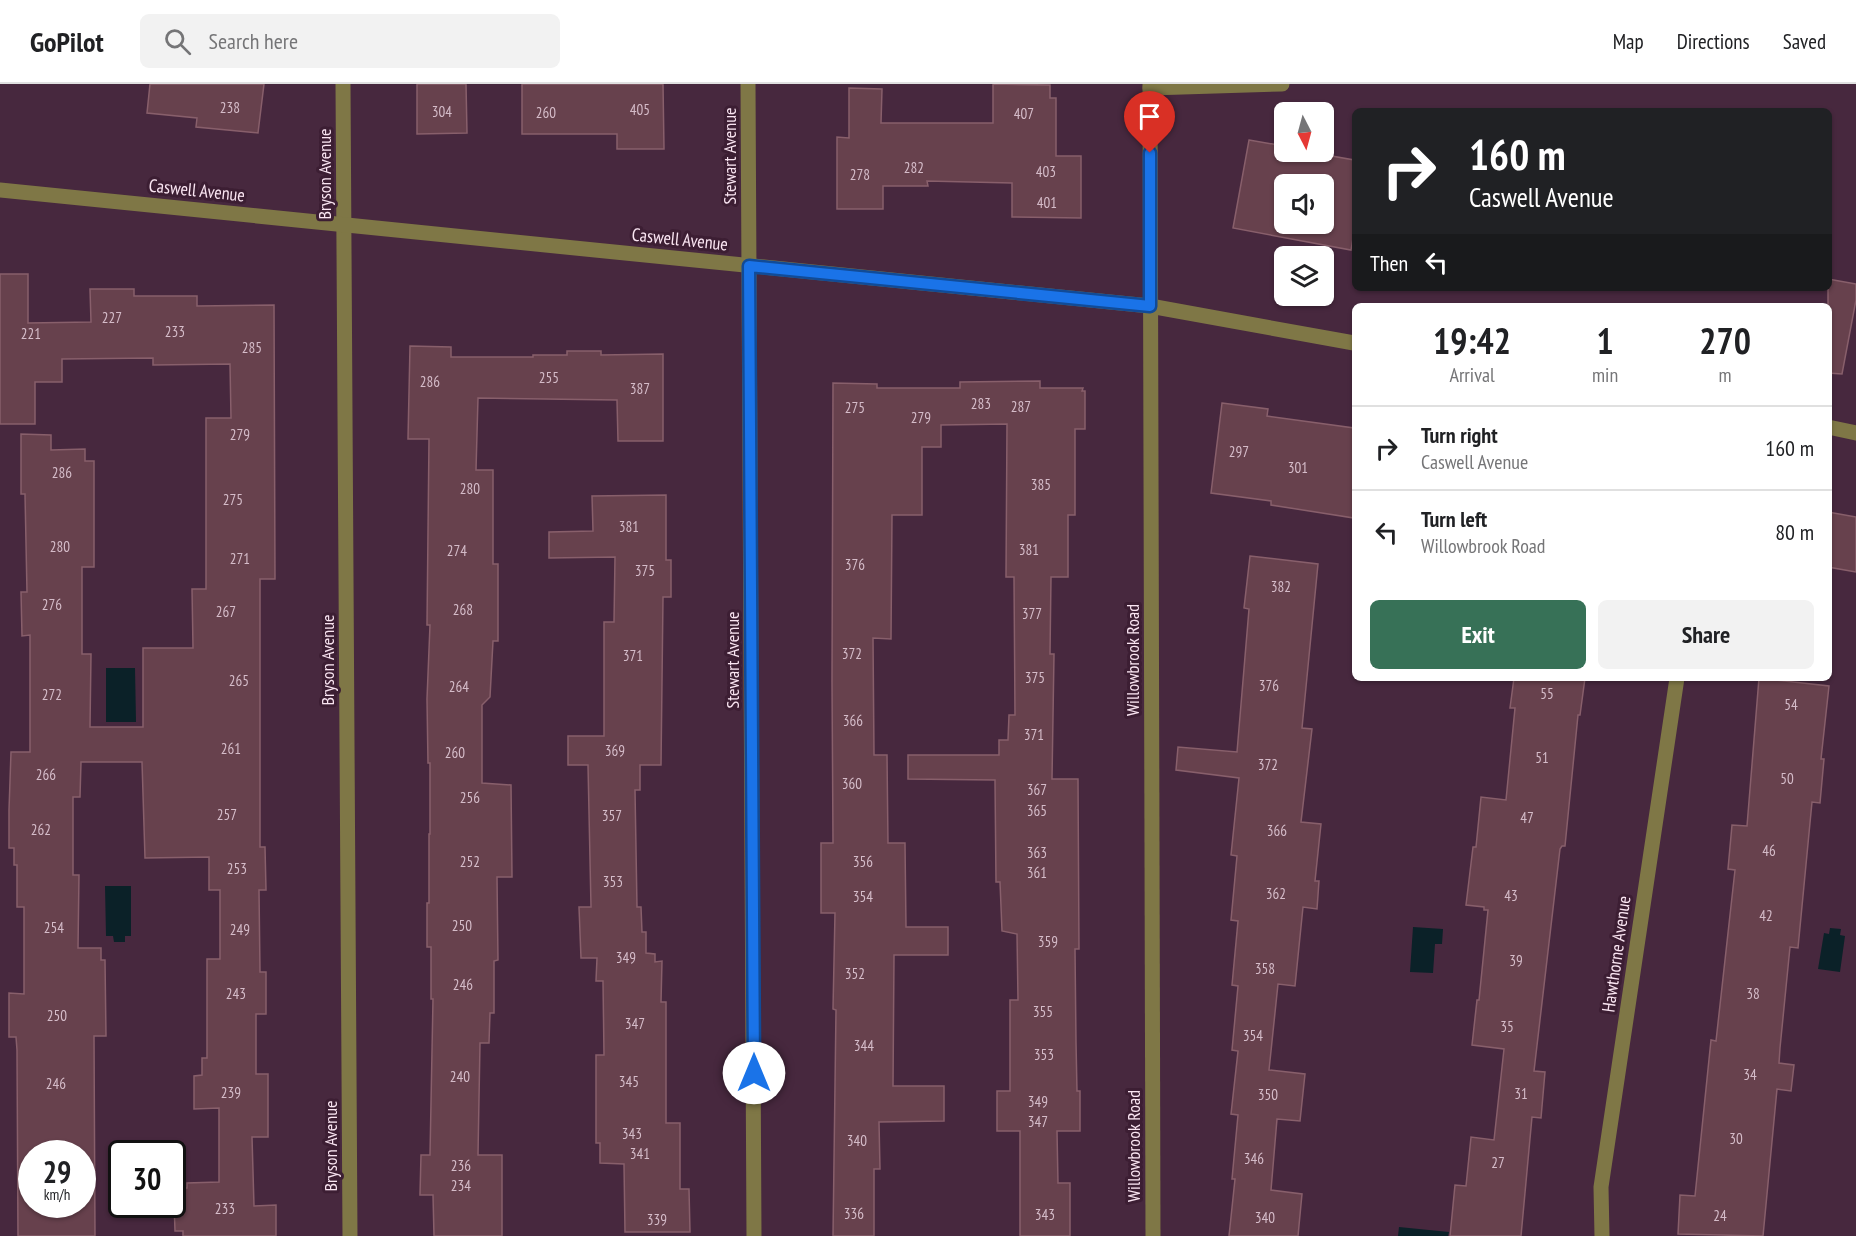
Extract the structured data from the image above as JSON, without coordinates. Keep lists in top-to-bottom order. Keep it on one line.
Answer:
{"streets":{"street":["Stewart Avenue","Bryson Avenue","Caswell Avenue","Willowbrook Road","Hawthorne Avenue"]},"crossings":[["Stewart Avenue","Caswell Avenue"],["Bryson Avenue","Caswell Avenue"],["Caswell Avenue","Willowbrook Road"]],"house_numbers":["238","405","304","260","407","282","403","278","401","227","233","221","285","255","286","387","283","287","275","279","279","297","301","286","385","280","275","381","280","381","274","271","376","375","382","276","268","267","377","372","371","375","265","376","264","55","272","54","366","371","261","369","260","51","372","266","50","360","367","256","365","257","357","47","262","366","46","363","252","356","253","361","353","362","43","354","42","250","254","249","359","349","39","358","352","246","243","38","355","250","347","35","354","344","353","34","240","345","246","239","31","350","349","347","343","30","340","341","346","27","236","234","233","336","343","24","340","339"],"north":"bottom","page":{"header":"GoPilot","search":"Search here","nav":["Map","Directions","Saved"],"turn":["160 m","Caswell Avenue"],"then":"Then","eta":["19:42","Arrival","1","min","270","m"],"list":[{"name":"Turn right","note":"Caswell Avenue","value":"160 m"},{"name":"Turn left","note":"Willowbrook Road","value":"80 m"}],"buttons":["Exit","Share"],"speed":"29 km/h","limit":"30"}}
